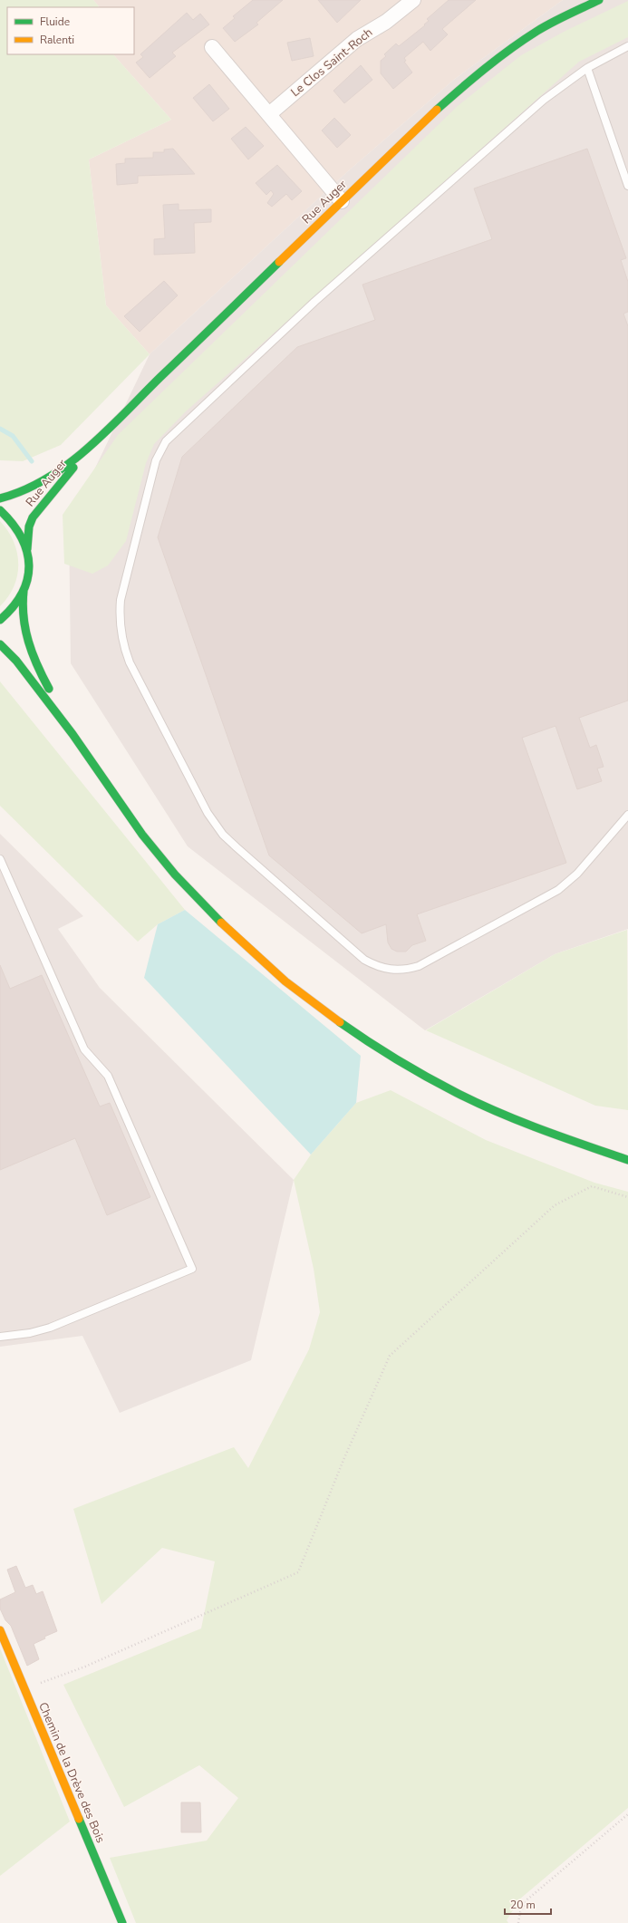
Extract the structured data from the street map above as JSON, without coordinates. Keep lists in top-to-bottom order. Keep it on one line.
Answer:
{"streets":{"street":["Le Clos Saint-Roch","Rue Auger","Chemin de la Drève des Bois"]},"legend":["Fluide","Ralenti"],"scale_bar":"20 m"}
